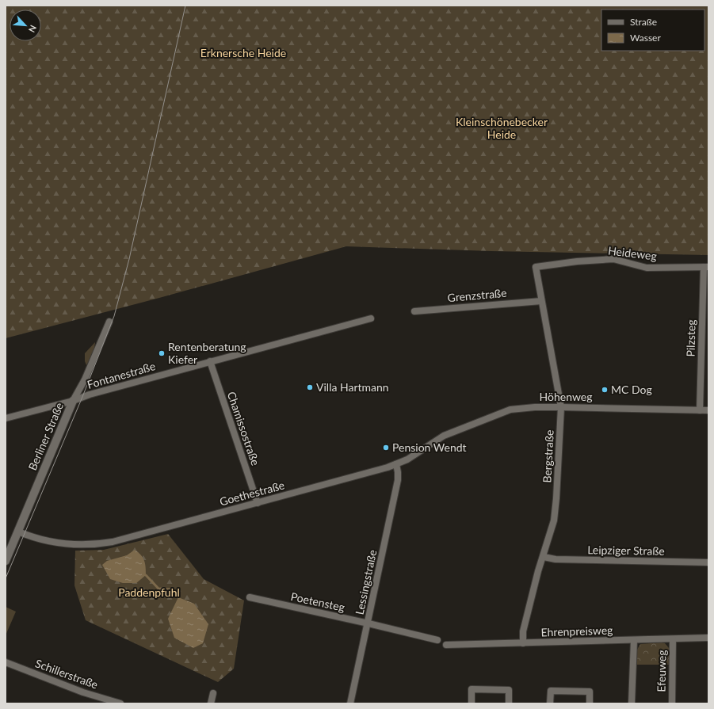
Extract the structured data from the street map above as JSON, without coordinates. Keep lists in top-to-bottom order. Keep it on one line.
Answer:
{"streets":{"street":["Heideweg","Grenzstraße","Pilzsteg","Fontanestraße","Höhenweg","Chamissostraße","Berliner Straße","Bergstraße","Goethestraße","Leipziger Straße","Lessingstraße","Poetensteg","Ehrenpreisweg","Efeuweg","Schillerstraße"]},"crossings":[["Heideweg","Pilzsteg"],["Heideweg","Bergstraße"],["Grenzstraße","Bergstraße"],["Pilzsteg","Höhenweg"],["Fontanestraße","Chamissostraße"],["Fontanestraße","Berliner Straße"],["Höhenweg","Bergstraße"],["Höhenweg","Goethestraße"],["Chamissostraße","Goethestraße"],["Berliner Straße","Goethestraße"],["Bergstraße","Leipziger Straße"],["Bergstraße","Ehrenpreisweg"],["Goethestraße","Lessingstraße"],["Lessingstraße","Poetensteg"],["Ehrenpreisweg","Efeuweg"]],"parks":["Erknersche Heide","Kleinschönebecker Heide","Paddenpfuhl"],"places":["Rentenberatung Kiefer","Villa Hartmann","MC Dog","Pension Wendt"],"legend":["Straße","Wasser"],"north":"bottom right"}
